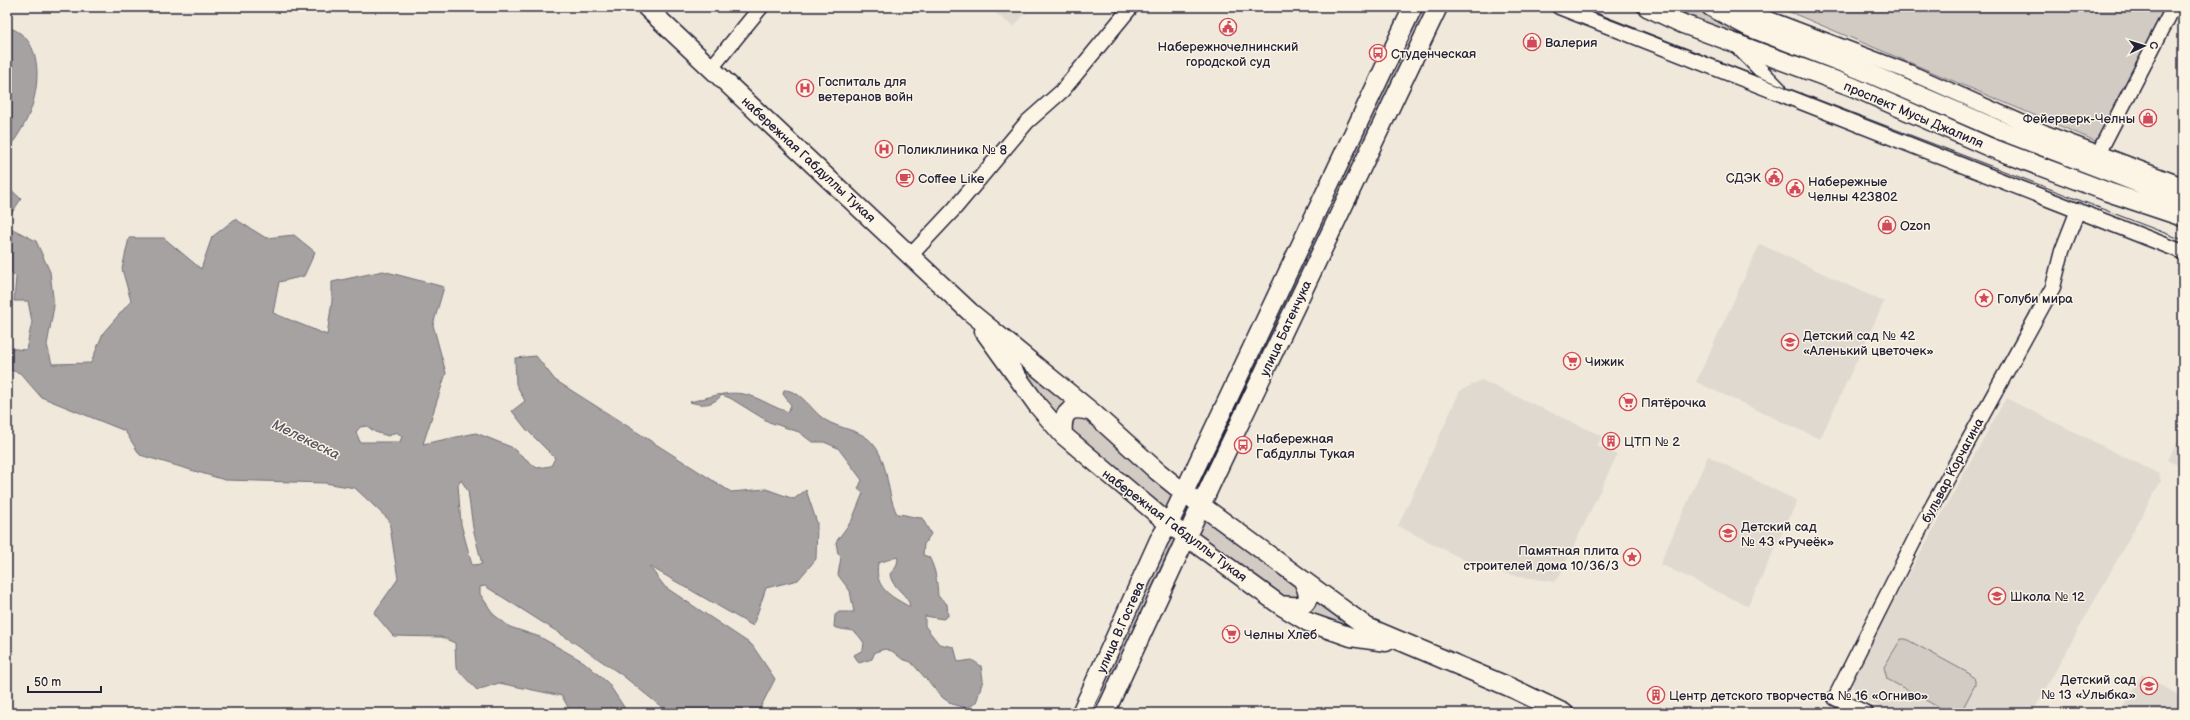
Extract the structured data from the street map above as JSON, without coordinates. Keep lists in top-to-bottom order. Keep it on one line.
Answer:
{"streets":{"main road":["проспект Мусы Джалиля","набережная Габдуллы Тукая","улица Батенчука","улица В.Гостева"],"street":["бульвар Корчагина"]},"crossings":[["набережная Габдуллы Тукая","улица Батенчука"],["улица Батенчука","улица В.Гостева"]],"water":["Мелекеска"],"places":{"public building":["Набережночелнинский городской суд","СДЭК","Набережные Челны 423802"],"shop":["Валерия","Фейерверк-Челны","Ozon"],"bus stop":["Студенческая","Набережная Габдуллы Тукая"],"hospital":["Госпиталь для ветеранов войн","Поликлиника № 8"],"cafe":["Coffee Like"],"place":["Голуби мира","Памятная плита строителей дома 10/36/3"],"school or university":["Детский сад № 42 «Аленький цветочек»","Детский сад № 43 «Ручеёк»","Школа № 12","Детский сад № 13 «Улыбка»"],"supermarket":["Чижик","Пятёрочка","Челны Хлеб"],"building":["ЦТП № 2","Центр детского творчества № 16 «Огниво»"]},"scale_bar":"50 m","north":"right"}
